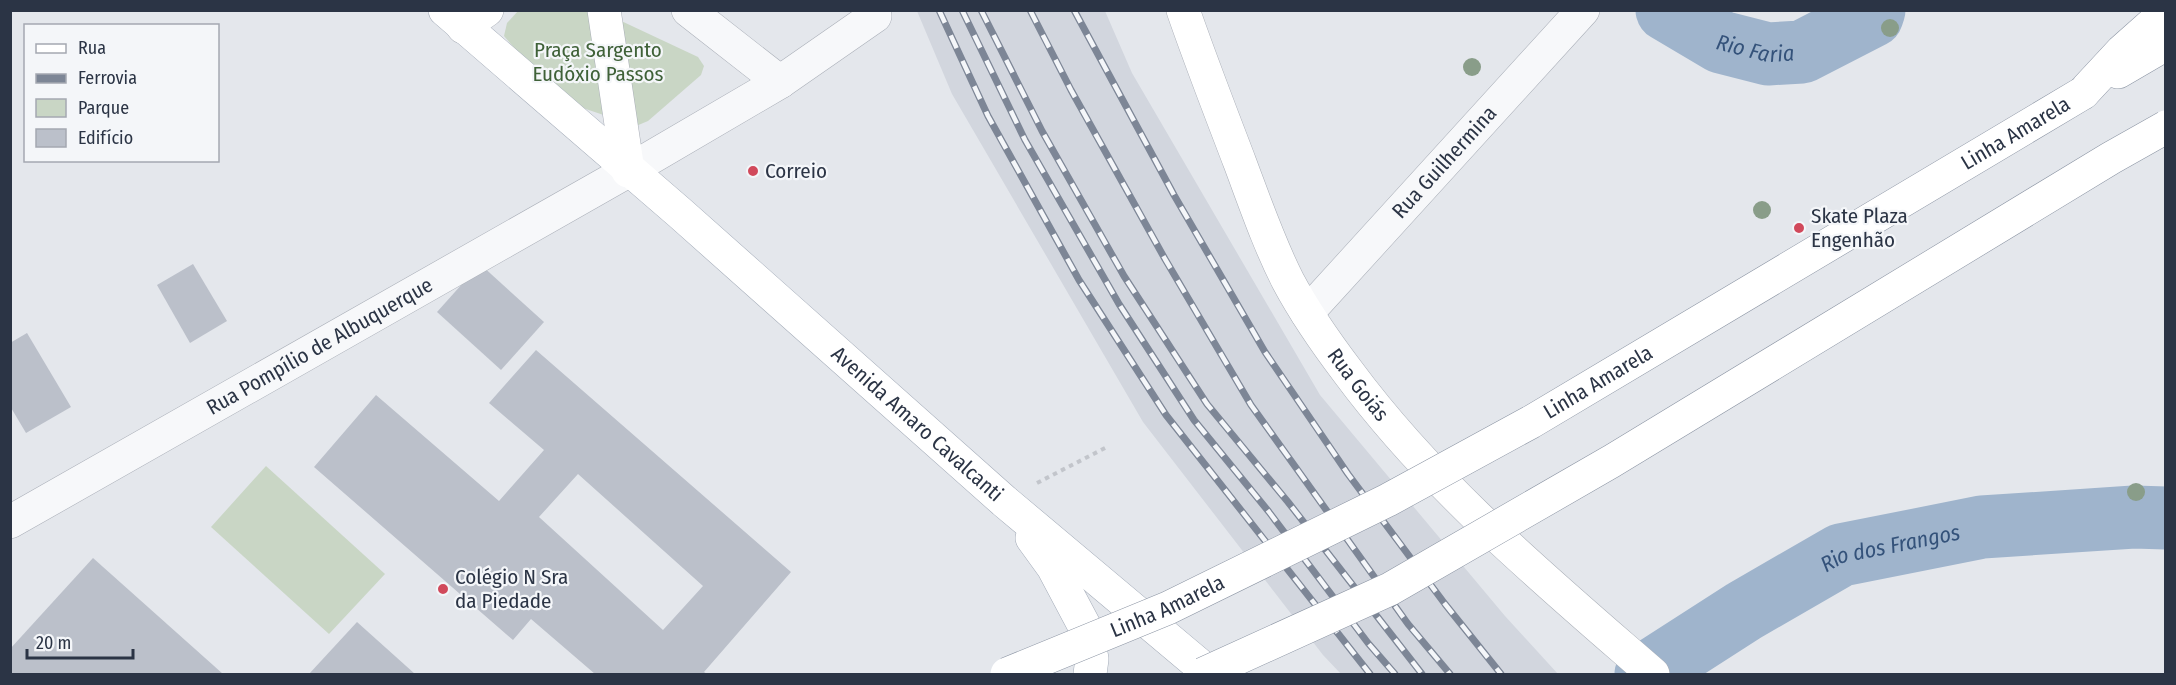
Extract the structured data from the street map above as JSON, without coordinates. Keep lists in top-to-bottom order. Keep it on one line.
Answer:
{"streets":{"main road":["Linha Amarela","Rua Goiás","Avenida Amaro Cavalcanti"],"street":["Rua Guilhermina","Rua Pompílio de Albuquerque"]},"crossings":[["Rua Guilhermina","Rua Goiás"],["Rua Pompílio de Albuquerque","Avenida Amaro Cavalcanti"]],"water":["Rio Faria","Rio dos Frangos"],"parks":["Praça Sargento Eudóxio Passos"],"places":["Correio","Skate Plaza Engenhão","Colégio N Sra da Piedade"],"legend":["Rua","Ferrovia","Parque","Edifício"],"scale_bar":"20 m"}
